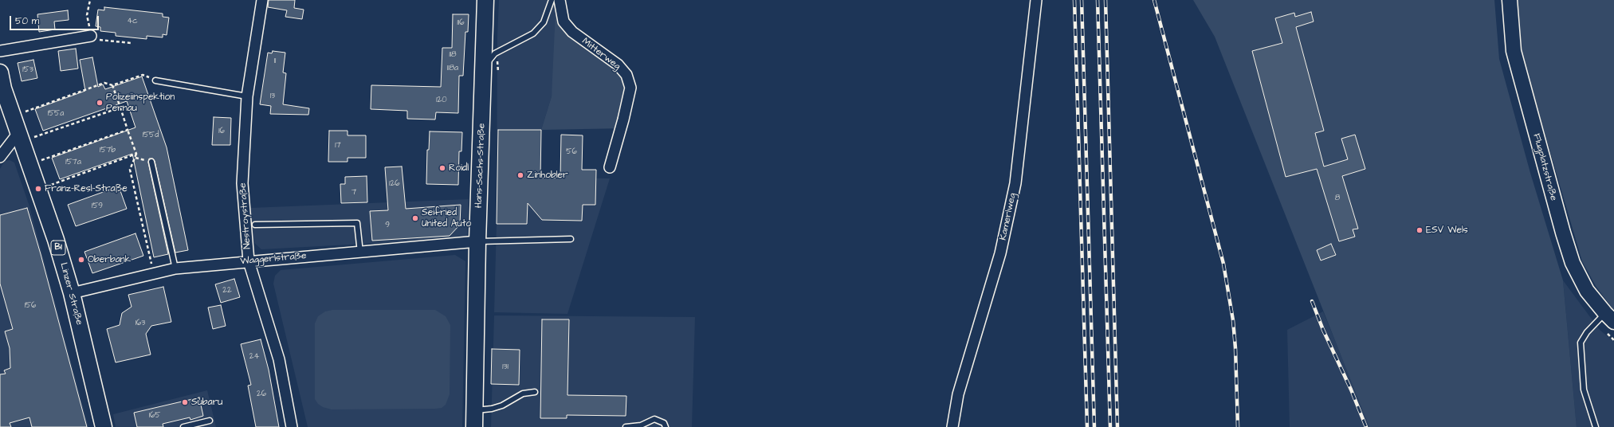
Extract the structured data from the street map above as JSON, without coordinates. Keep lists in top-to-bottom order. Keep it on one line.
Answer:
{"streets":{"main road":["Hans-Sachs-Straße","B1","Linzer Straße"],"street":["Mitterweg","Flugplatzstraße","Nestroystraße","Kamerlweg","Waggerlstraße"]},"crossings":[["Hans-Sachs-Straße","Waggerlstraße"],["Nestroystraße","Waggerlstraße"],["Waggerlstraße","Linzer Straße"]],"places":["Polizeiinspektion Pernau","Roidl","Zinhobler","Franz-Resl-Straße","Seifried United Auto","ESV Wels","Oberbank","Subaru"],"house_numbers":["4c","116","118","11","118a","153","13","120","155a","16","155d","17","157b","56","157a","126","7","8","159","9","22","156","163","24","131","26","165"],"scale_bar":"50 m"}
